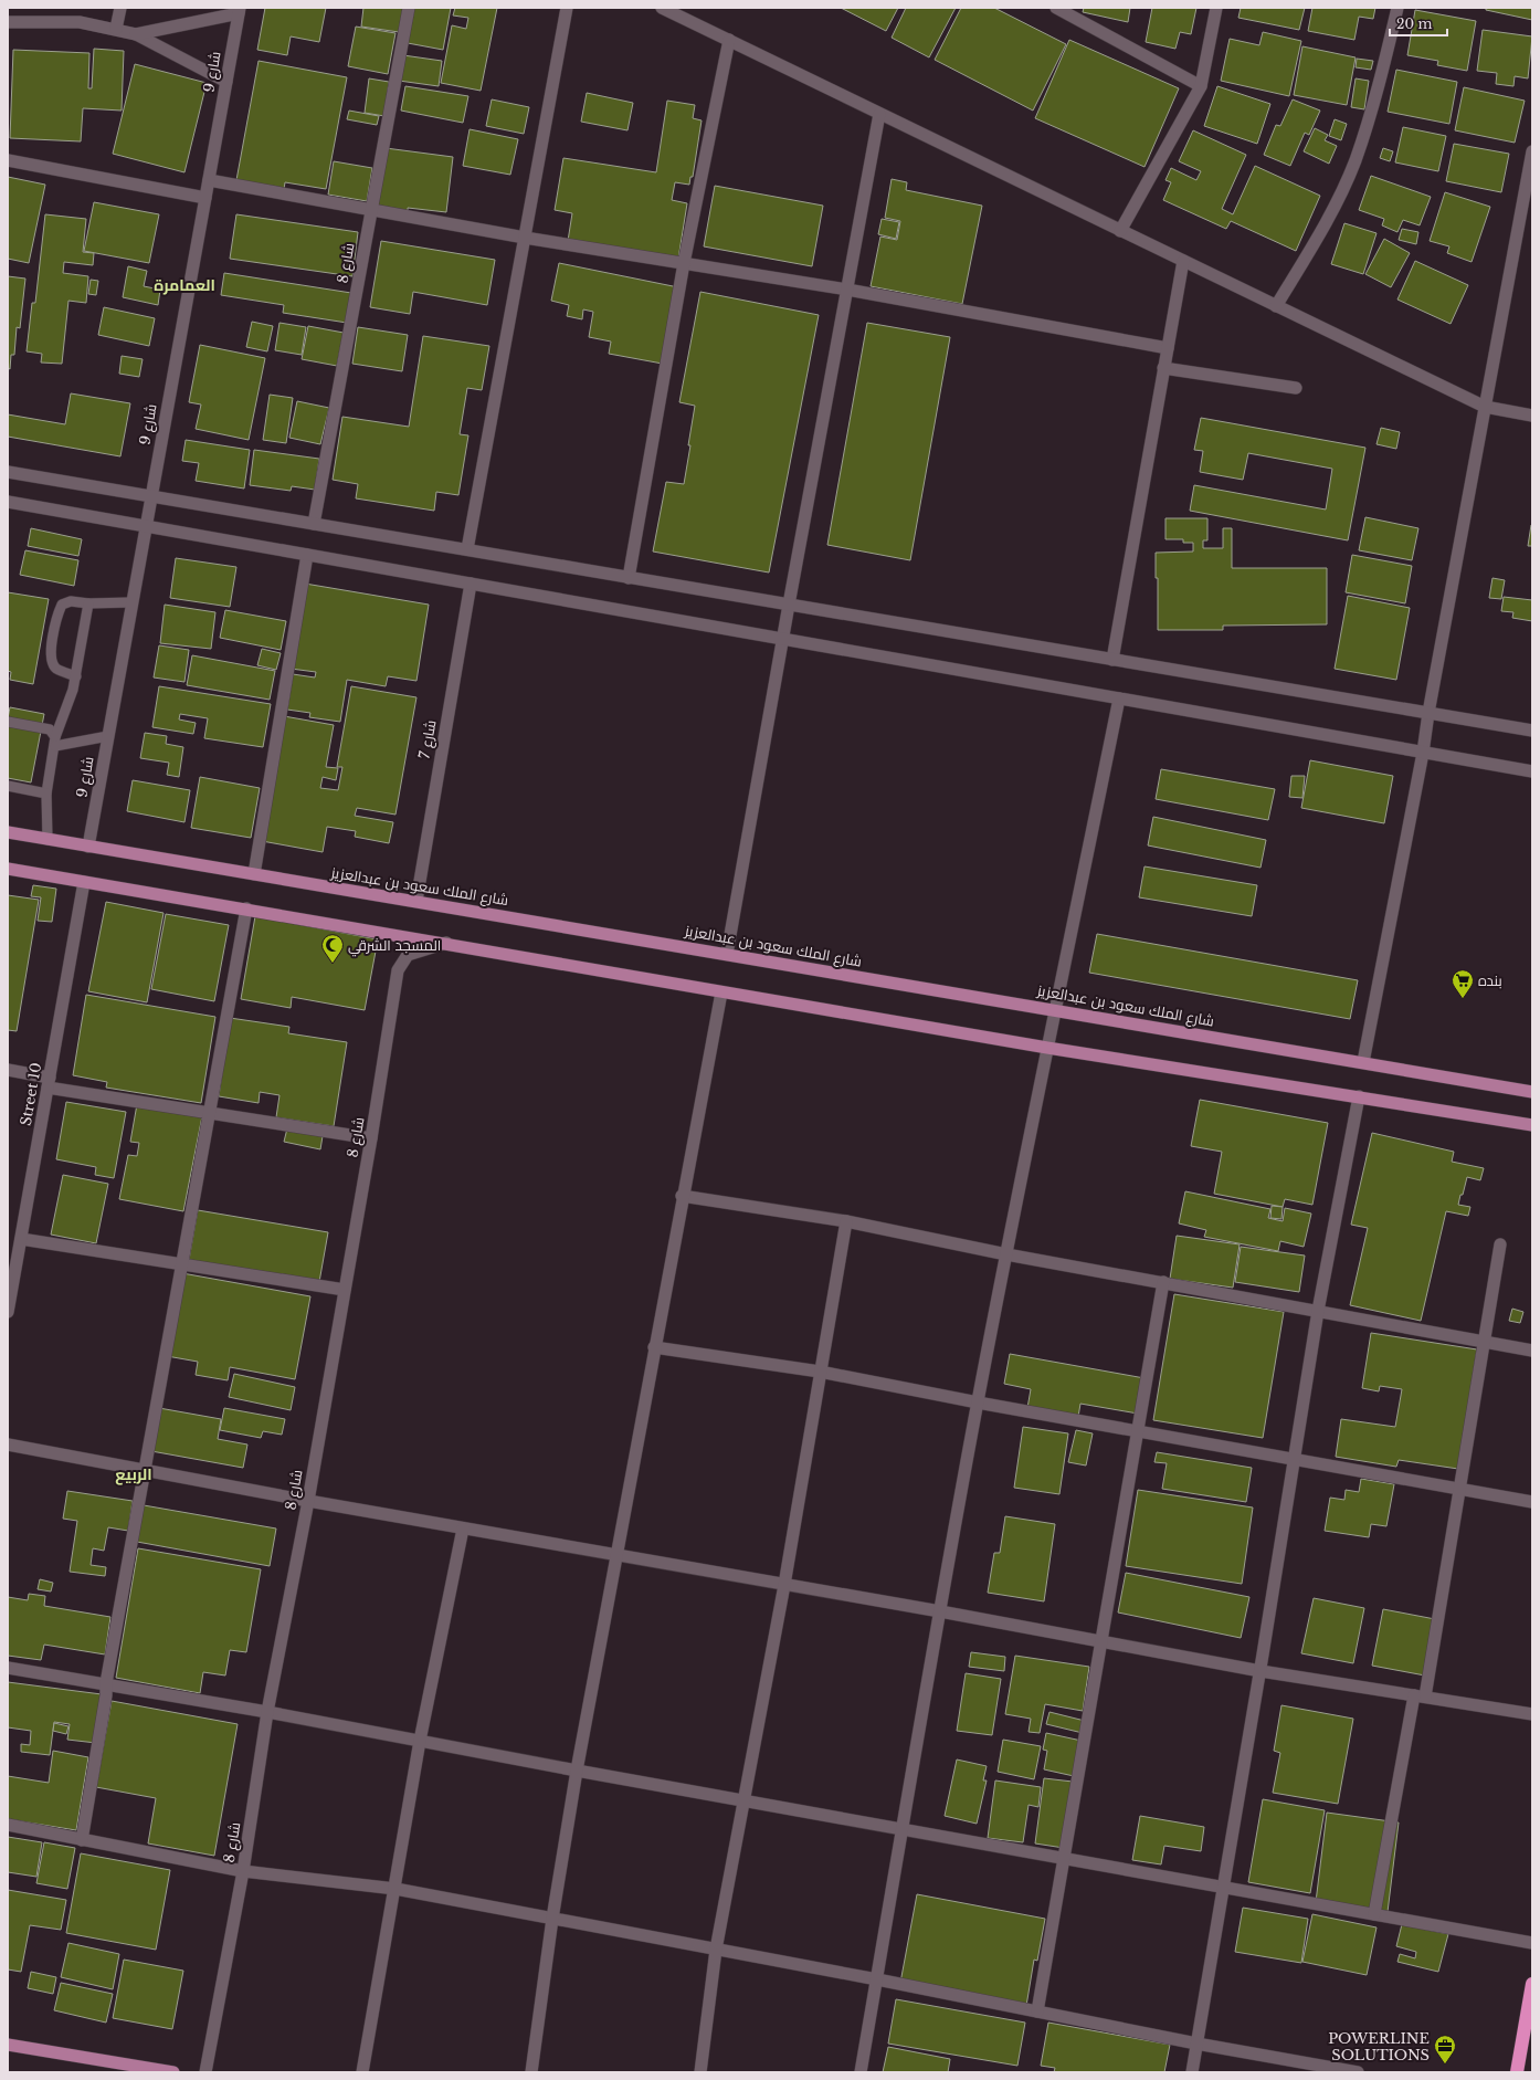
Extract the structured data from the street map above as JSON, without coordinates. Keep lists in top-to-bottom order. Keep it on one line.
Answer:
{"streets":{"main road":["شارع الملك سعود بن عبدالعزيز"],"street":["شارع 9","شارع 8","شارع 7","Street 10"]},"crossings":[["شارع 9","شارع الملك سعود بن عبدالعزيز"],["شارع 7","شارع الملك سعود بن عبدالعزيز"]],"districts":["العمامرة","الربيع"],"places":{"mosque":["المسجد الشرقي"],"supermarket":["بنده"],"office":["POWERLINE SOLUTIONS"]},"scale_bar":"20 m"}
